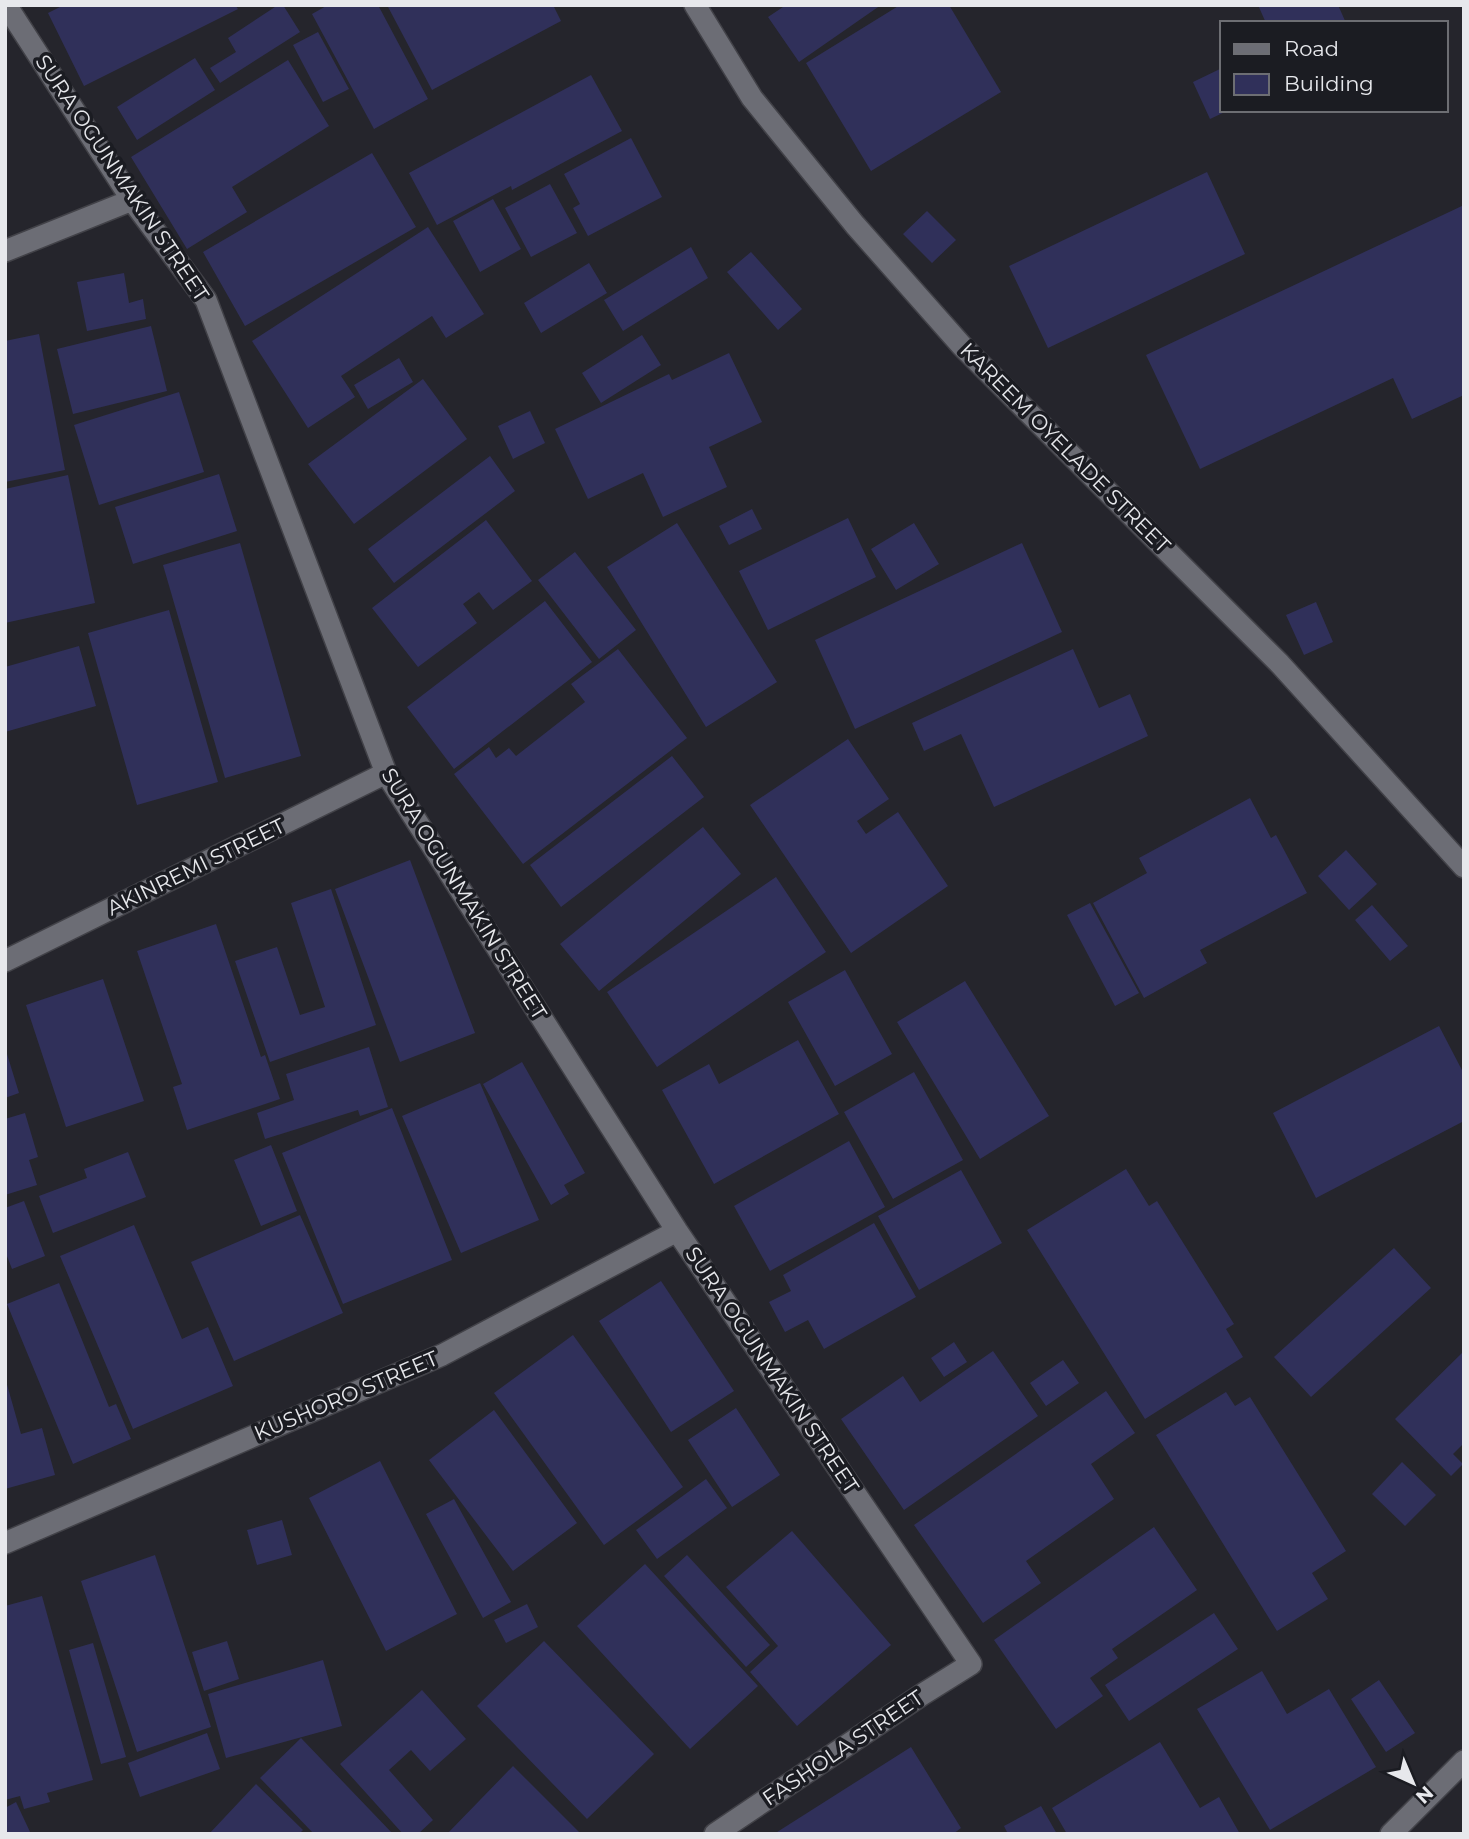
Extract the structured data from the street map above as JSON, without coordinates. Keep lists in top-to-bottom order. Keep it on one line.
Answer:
{"streets":{"street":["SURA OGUNMAKIN STREET","KAREEM OYELADE STREET","AKINREMI STREET","KUSHORO STREET","FASHOLA STREET"]},"crossings":[["SURA OGUNMAKIN STREET","AKINREMI STREET"],["SURA OGUNMAKIN STREET","KUSHORO STREET"],["SURA OGUNMAKIN STREET","FASHOLA STREET"]],"legend":["Road","Building"],"north":"bottom right"}
